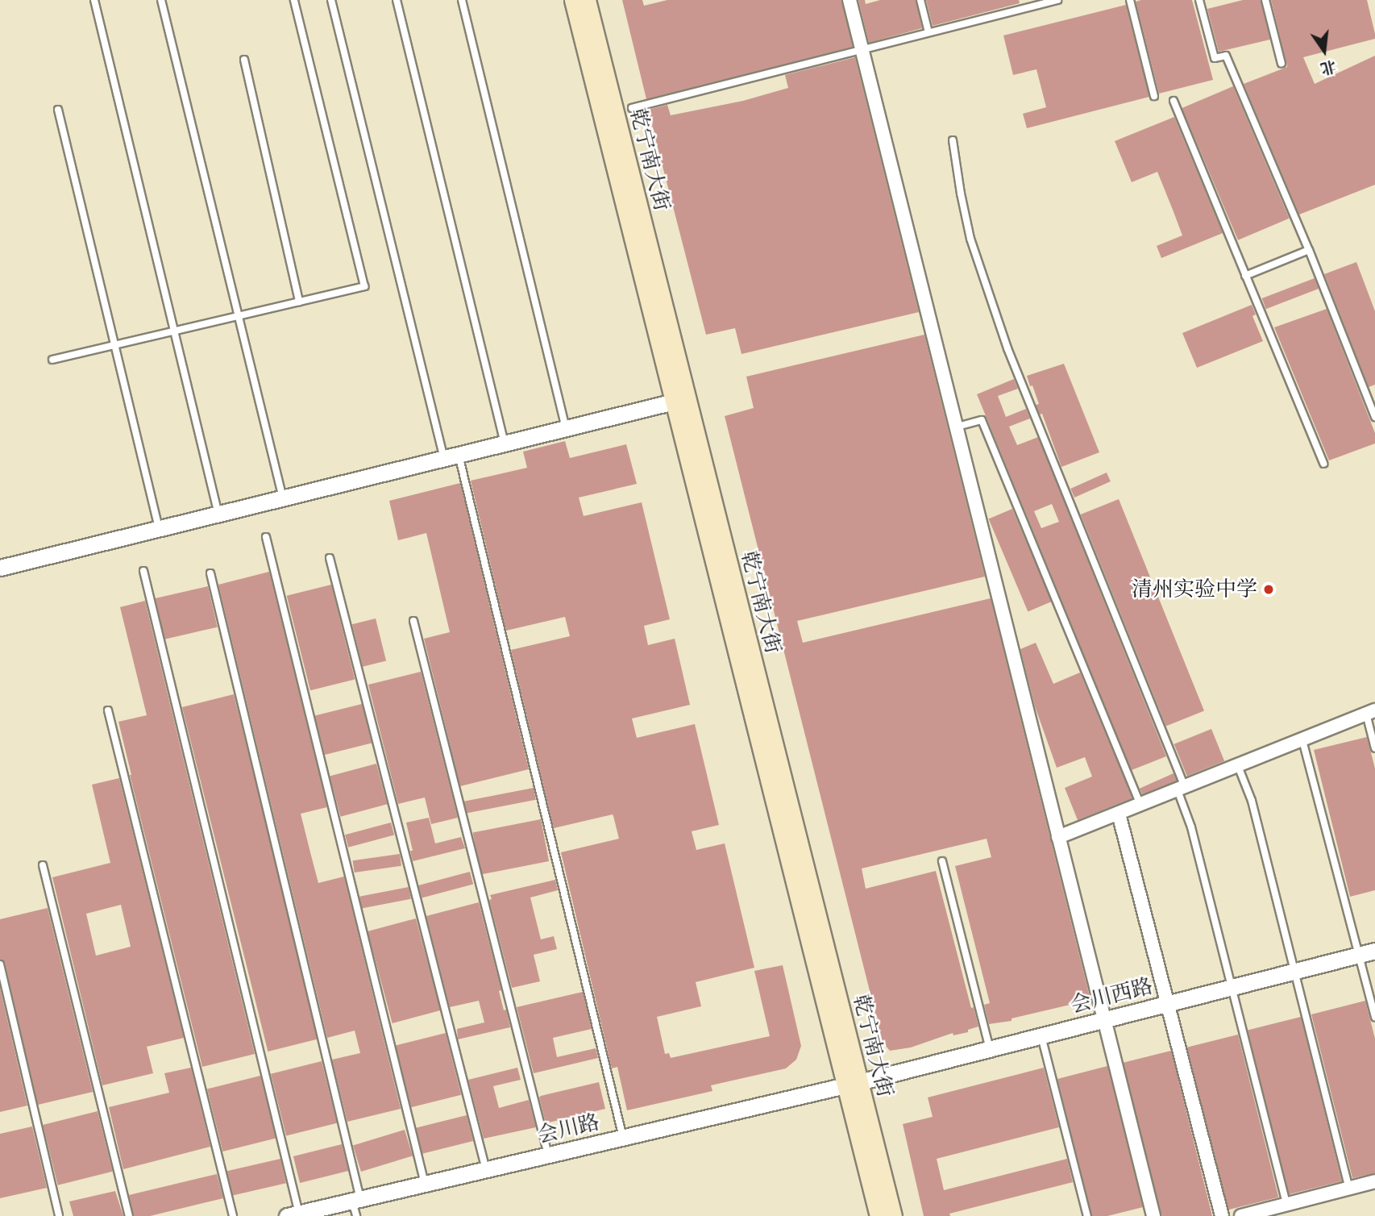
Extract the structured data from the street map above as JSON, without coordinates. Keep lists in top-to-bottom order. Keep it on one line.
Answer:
{"streets":{"main road":["乾宁南大街"],"street":["会川西路","会川路"]},"crossings":[["乾宁南大街","会川西路"],["乾宁南大街","会川路"],["会川西路","会川路"]],"places":["清州实验中学"],"north":"bottom"}
